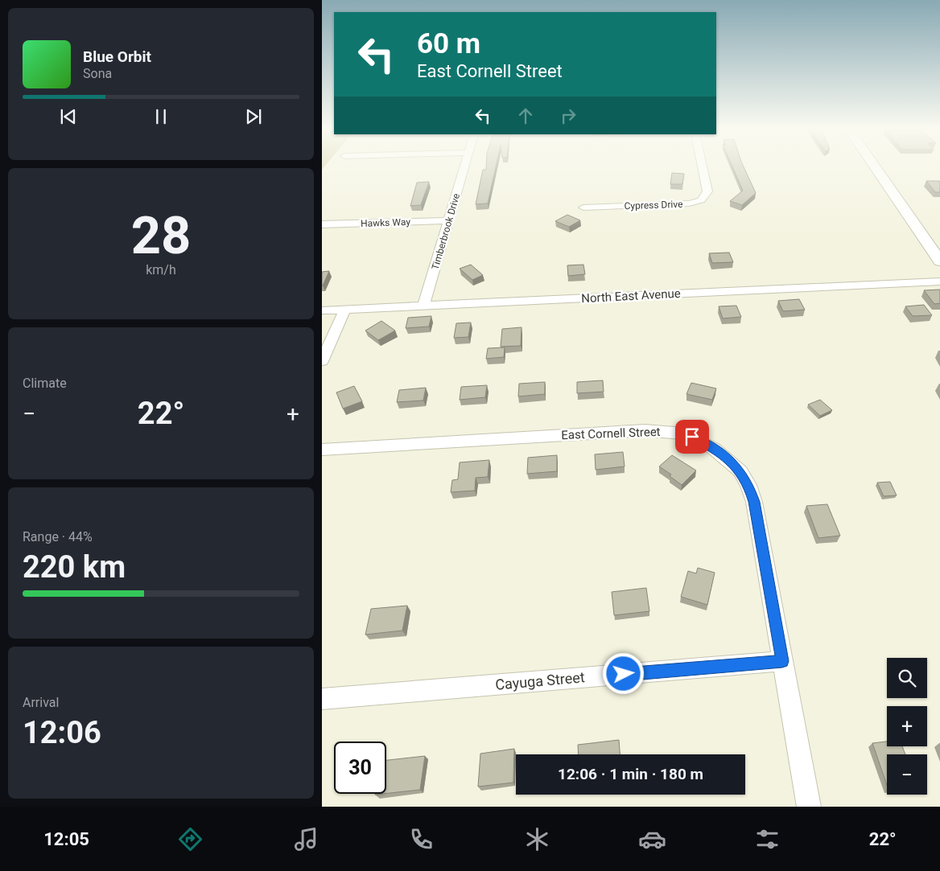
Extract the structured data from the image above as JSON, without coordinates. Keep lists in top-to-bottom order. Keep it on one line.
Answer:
{"streets":{"street":["Cypress Drive","Hawks Way","Timberbrook Drive","North East Avenue","East Cornell Street","Cayuga Street"]},"crossings":[["Hawks Way","Timberbrook Drive"],["Timberbrook Drive","North East Avenue"],["East Cornell Street","Cayuga Street"]],"page":{"turn":["60 m","East Cornell Street"],"song":["Blue Orbit","Sona"],"tile":[["28","km/h"],"Climate",["Range · 44%","220 km"],["Arrival","12:06"]],"heat":["−","22°","+"],"map_buttons":["+","−"],"limit":"30","trip":"12:06 · 1 min · 180 m","tabs":["12:05","22°"]}}
